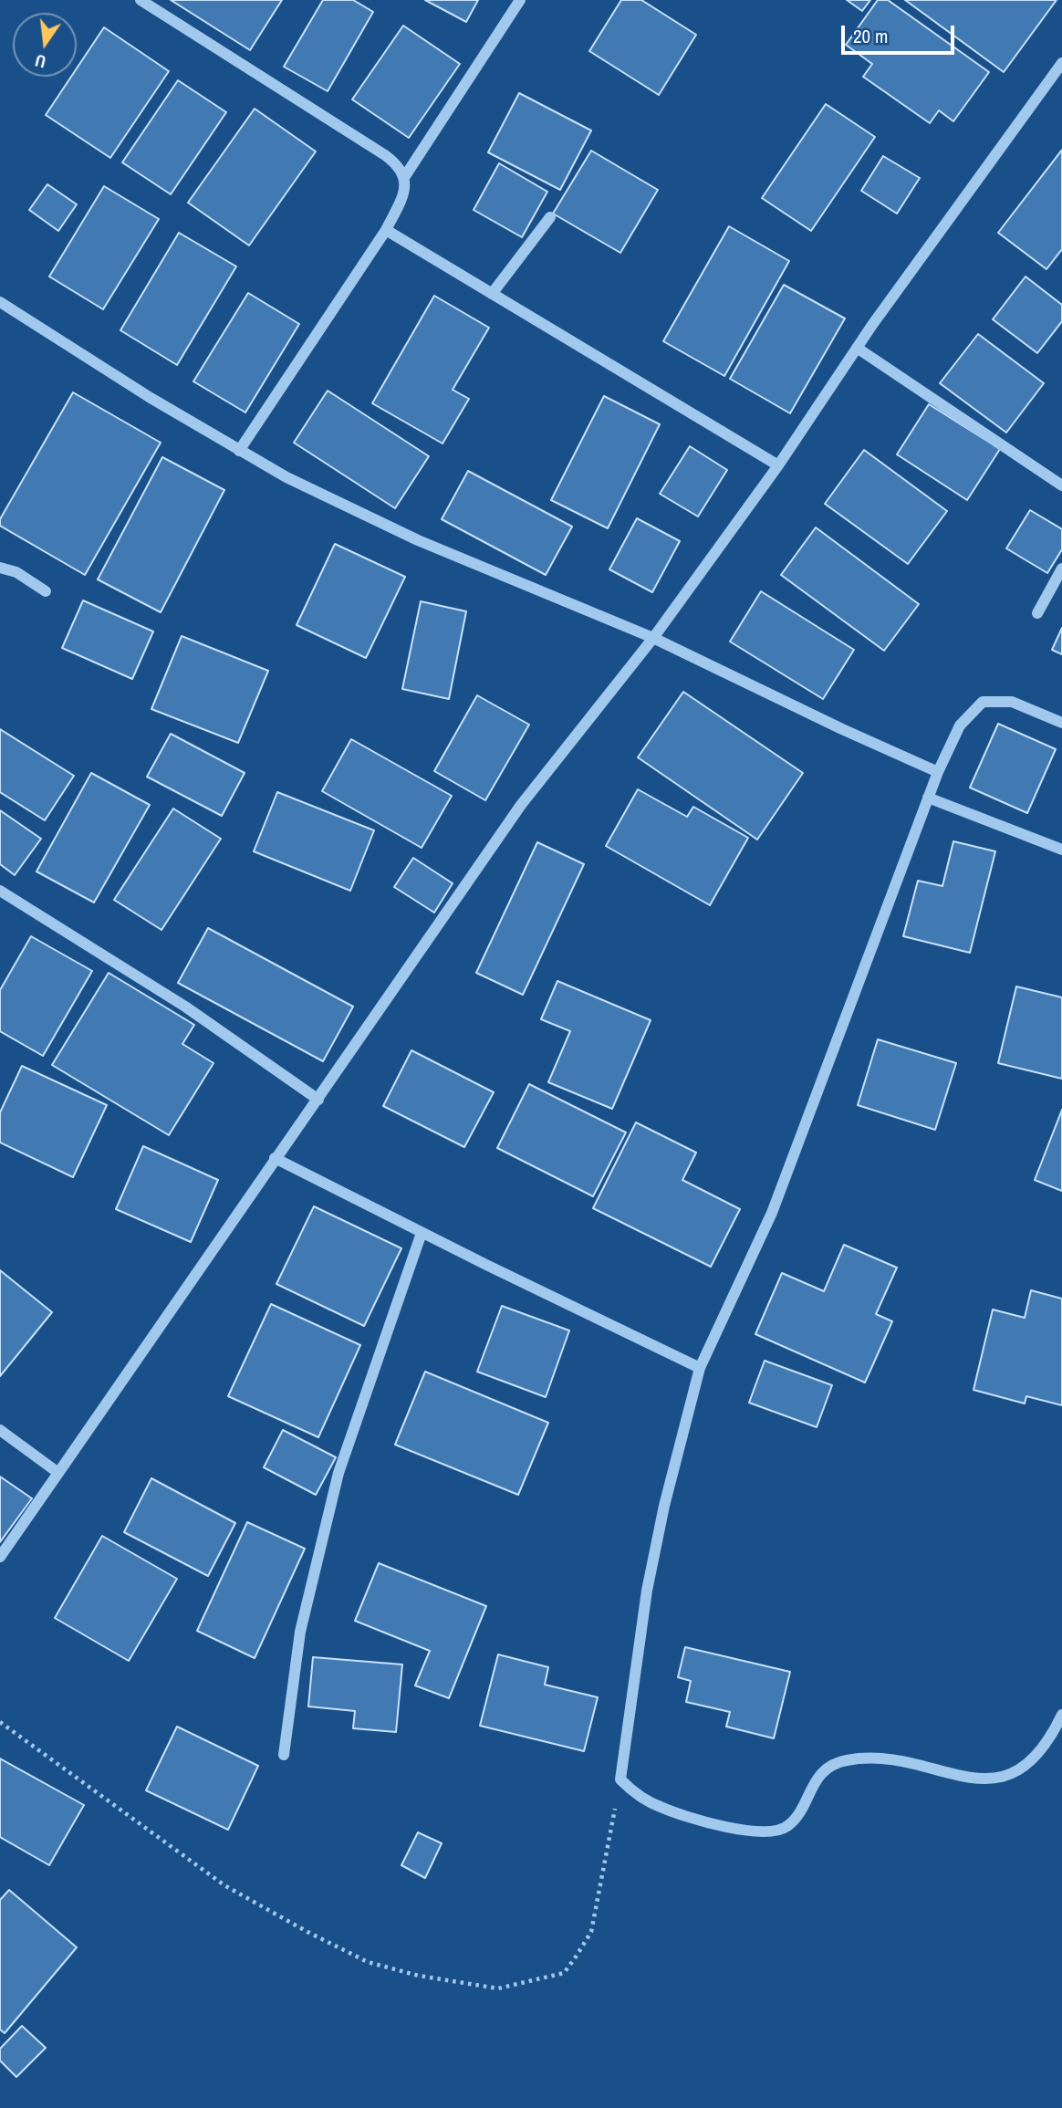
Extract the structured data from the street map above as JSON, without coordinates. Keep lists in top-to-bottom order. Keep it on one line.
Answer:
{"scale_bar":"20 m","north":"bottom"}
